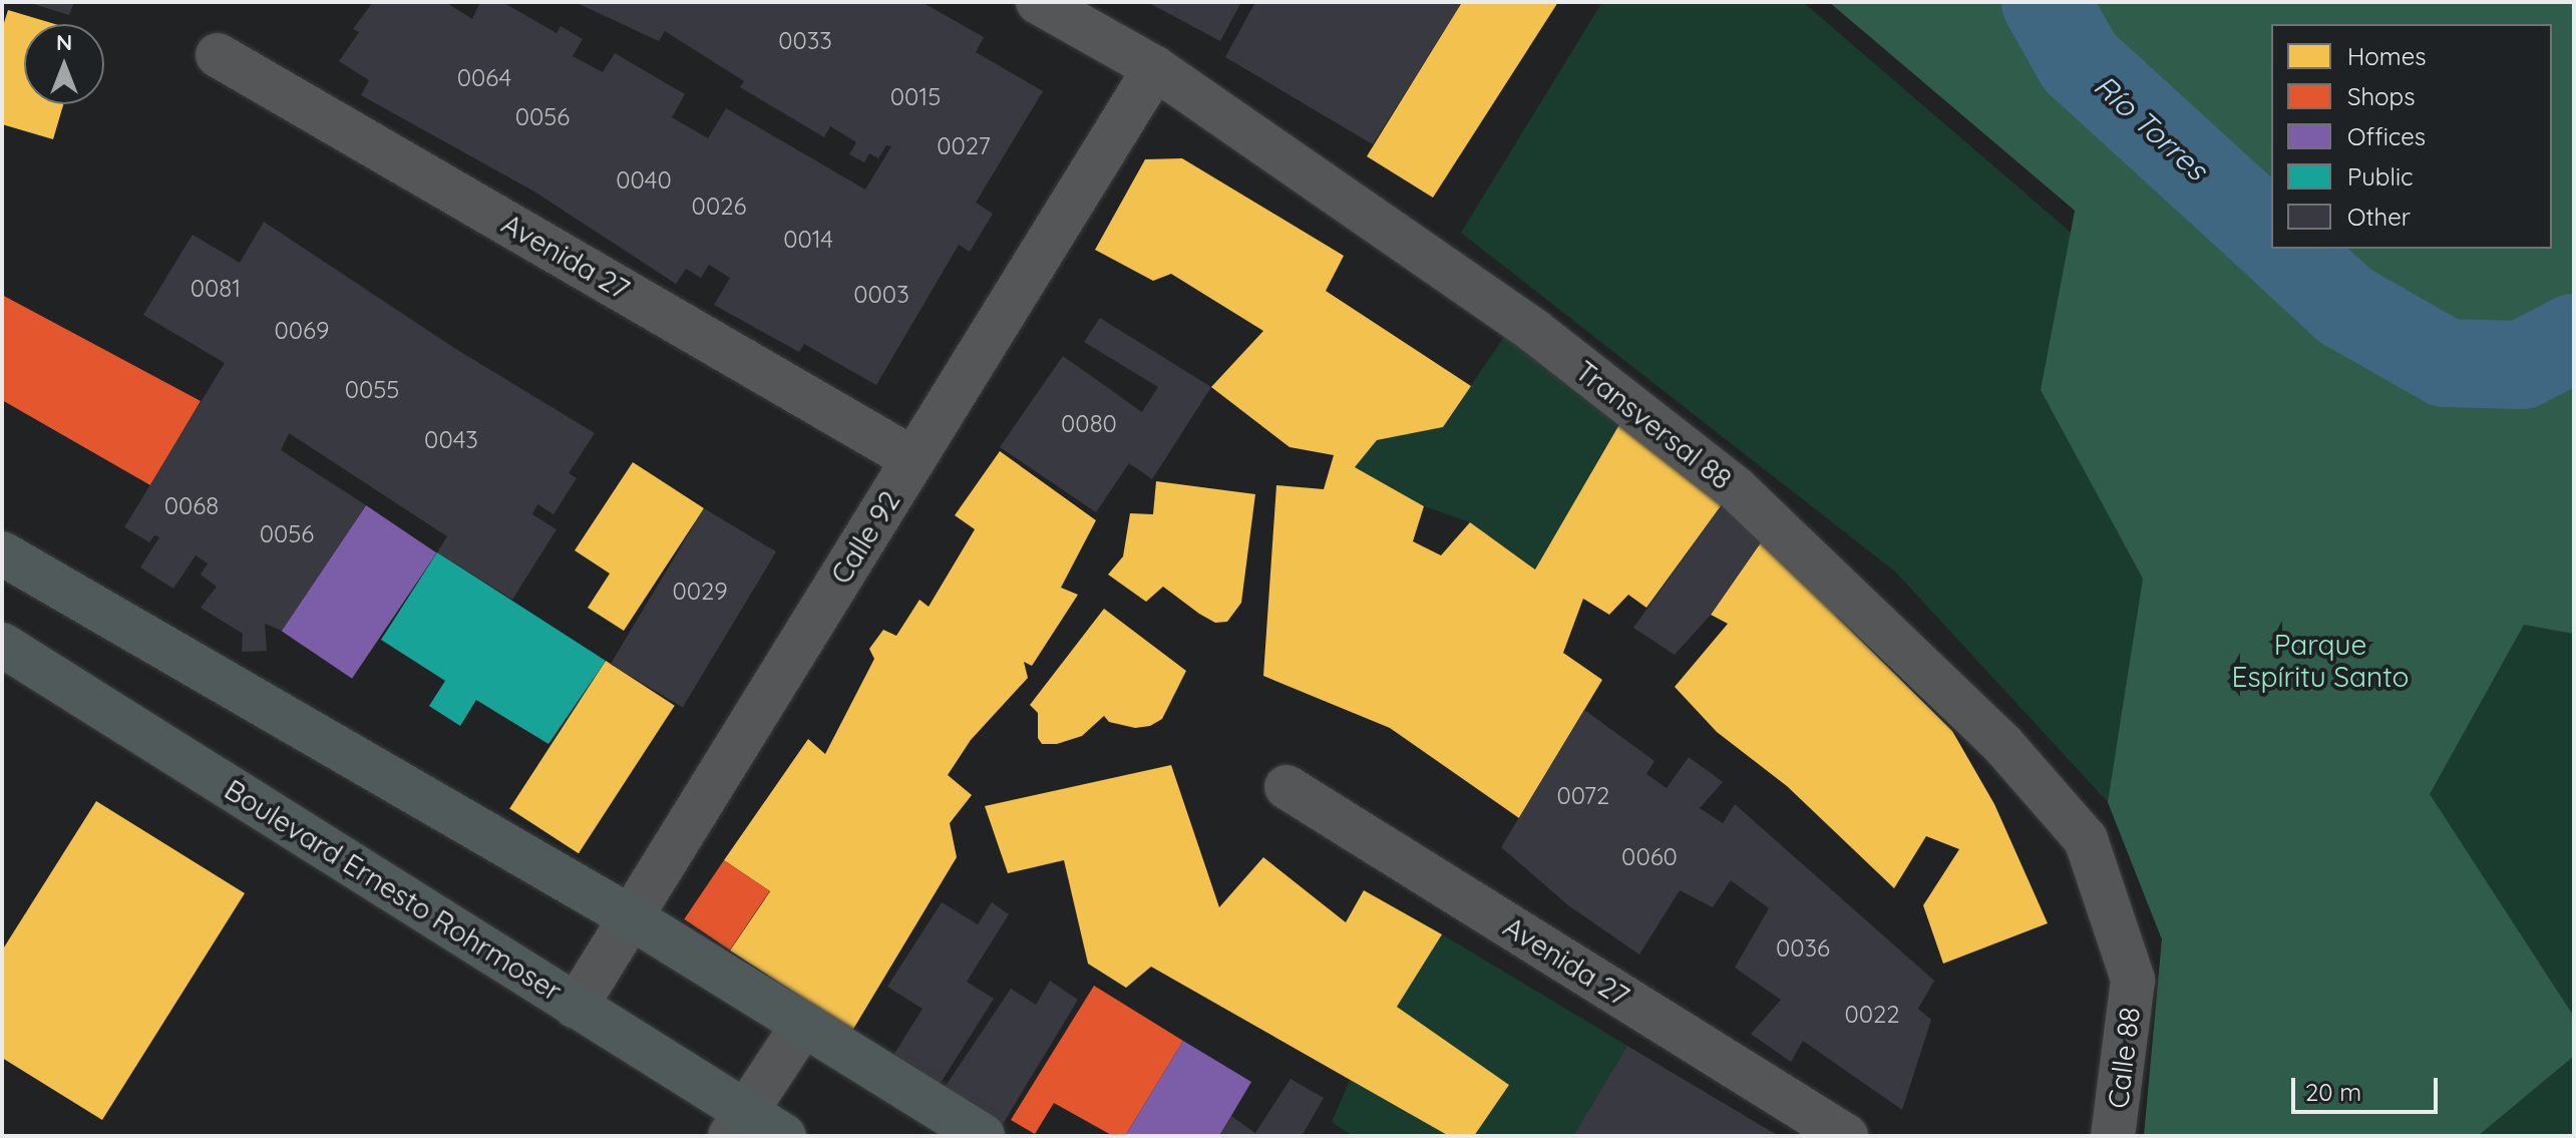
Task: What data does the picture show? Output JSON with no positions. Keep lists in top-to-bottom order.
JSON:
{
  "streets": {
    "main road": ["Boulevard Ernesto Rohrmoser"],
    "street": [
      "Avenida 27",
      "Transversal 88",
      "Calle 92",
      "Calle 88"
    ]
  },
  "crossings": [
    ["Avenida 27", "Calle 92"],
    ["Transversal 88", "Calle 92"],
    ["Transversal 88", "Calle 88"],
    ["Calle 92", "Boulevard Ernesto Rohrmoser"]
  ],
  "water": ["Río Torres"],
  "parks": ["Parque Espíritu Santo"],
  "house_numbers": [
    "0033",
    "0064",
    "0015",
    "0056",
    "0027",
    "0040",
    "0026",
    "0014",
    "0081",
    "0003",
    "0069",
    "0055",
    "0080",
    "0043",
    "0068",
    "0056",
    "0029",
    "0072",
    "0060",
    "0036",
    "0022"
  ],
  "legend": [
    "Homes",
    "Shops",
    "Offices",
    "Public",
    "Other"
  ],
  "scale_bar": "20 m",
  "north": "top"
}
